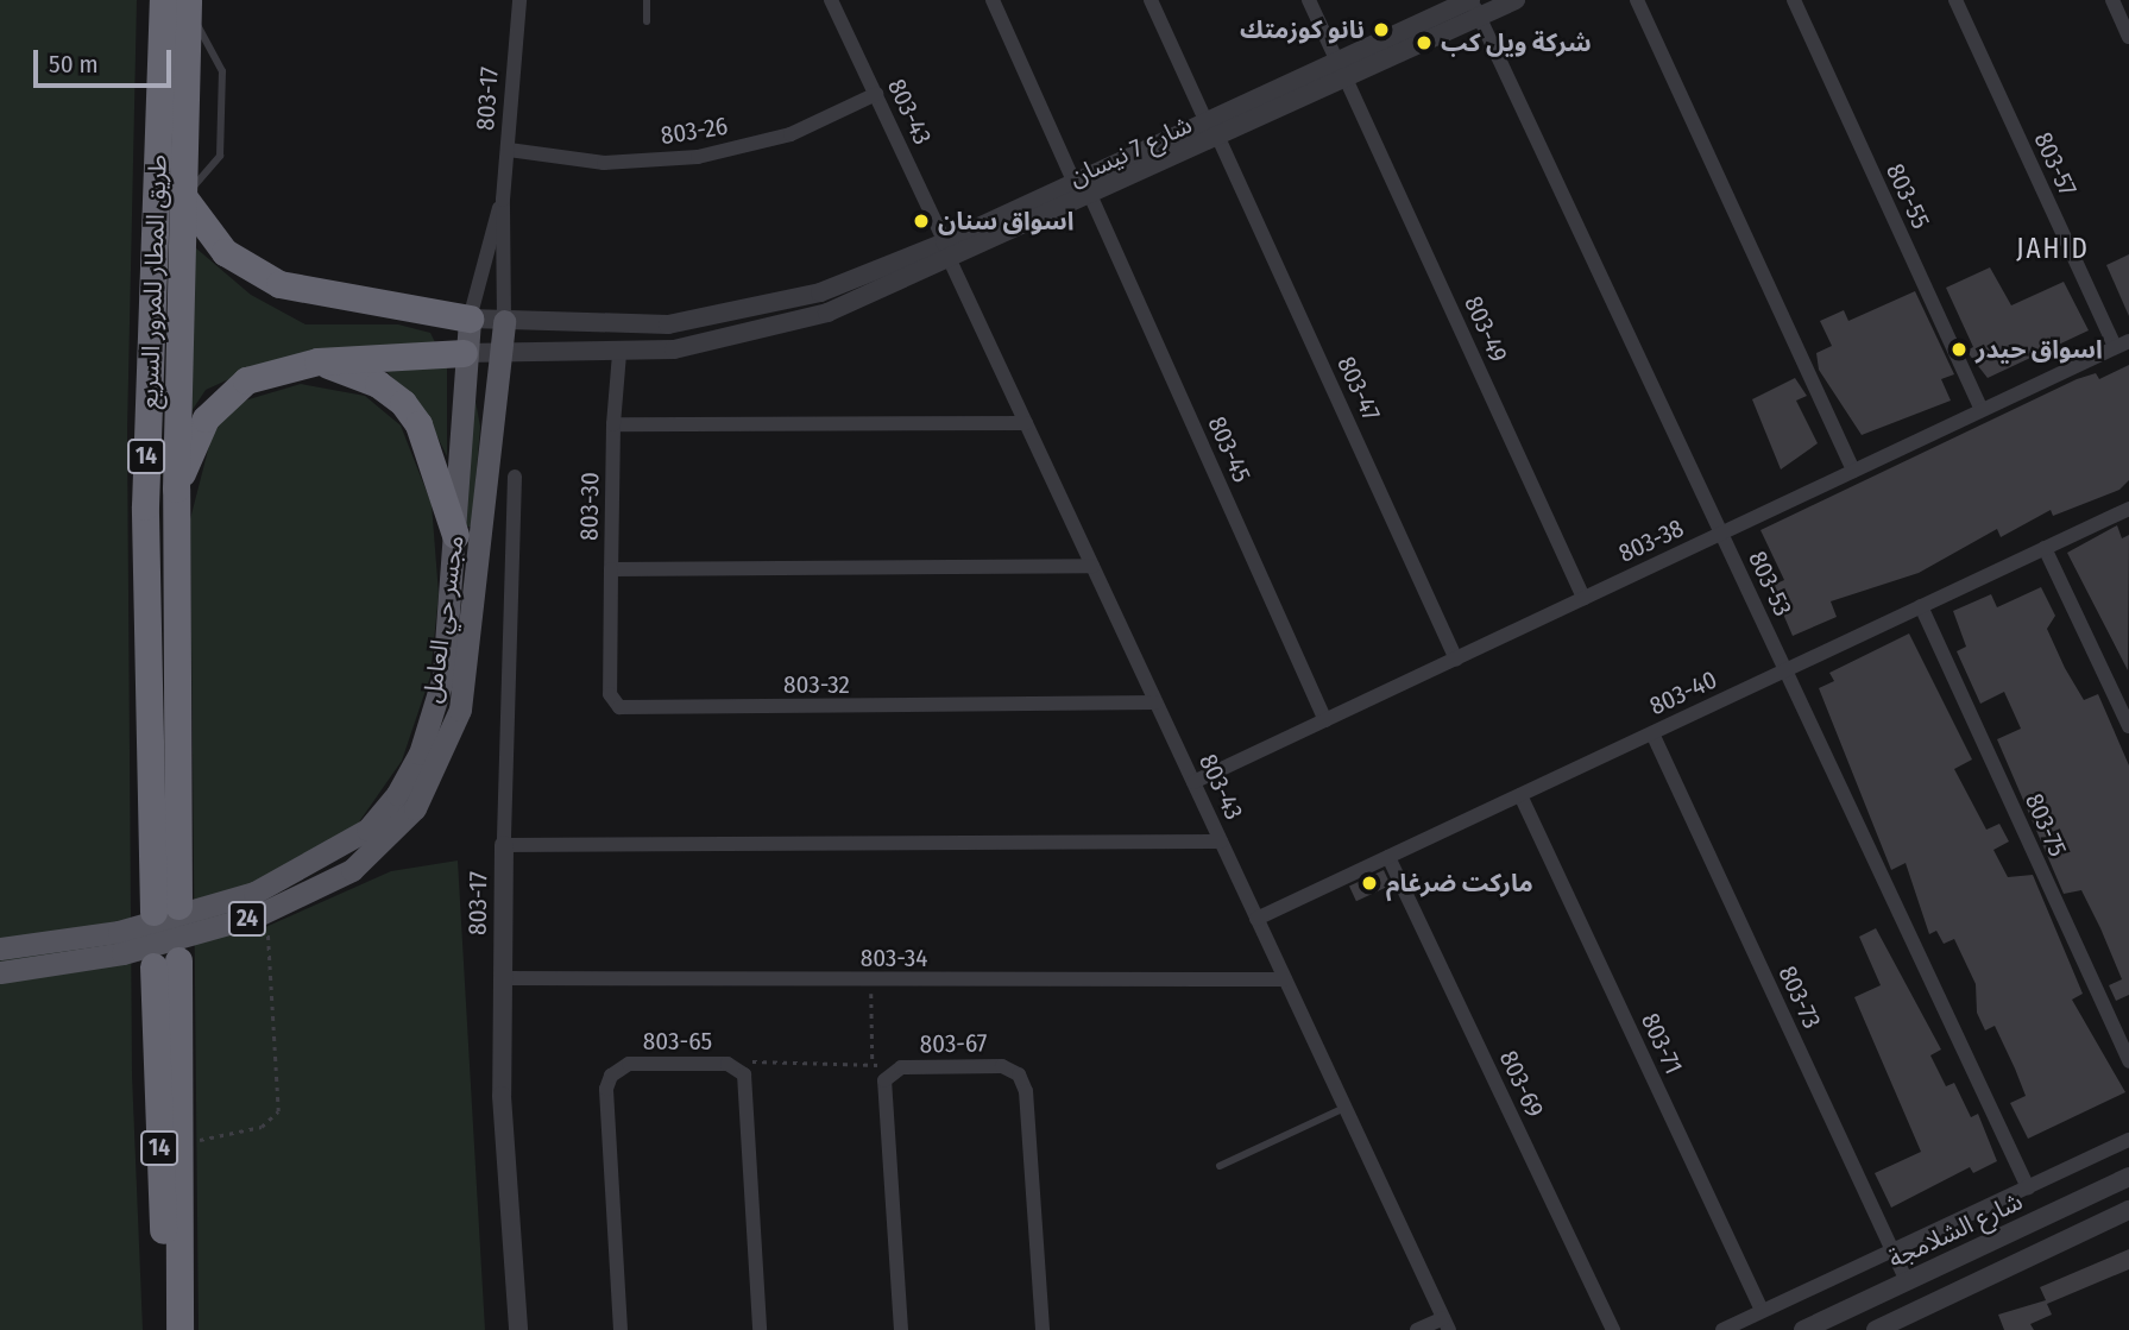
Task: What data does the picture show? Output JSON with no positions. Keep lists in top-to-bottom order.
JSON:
{
  "streets": {
    "highway": ["طريق المطار للمرور السريع", "14"],
    "main road": ["مجسر حي العامل", "24"],
    "street": [
      "803-17",
      "803-43",
      "803-26",
      "شارع 7 نيسان",
      "803-57",
      "803-55",
      "803-49",
      "803-47",
      "803-45",
      "803-30",
      "803-38",
      "803-53",
      "803-32",
      "803-40",
      "803-75",
      "803-34",
      "803-73",
      "803-65",
      "803-67",
      "803-71",
      "803-69",
      "شارع الشلامجة"
    ]
  },
  "crossings": [
    ["803-17", "803-26"],
    ["803-17", "شارع 7 نيسان"],
    ["803-17", "مجسر حي العامل"],
    ["803-17", "803-34"],
    ["803-43", "803-26"],
    ["803-43", "شارع 7 نيسان"],
    ["803-43", "803-30"],
    ["803-43", "803-38"],
    ["803-43", "803-32"],
    ["803-43", "803-40"],
    ["803-43", "803-34"],
    ["شارع 7 نيسان", "803-49"],
    ["شارع 7 نيسان", "803-47"],
    ["شارع 7 نيسان", "803-45"],
    ["شارع 7 نيسان", "803-30"],
    ["شارع 7 نيسان", "803-53"],
    ["شارع 7 نيسان", "مجسر حي العامل"],
    ["803-57", "803-38"],
    ["803-55", "803-38"],
    ["803-49", "803-38"],
    ["803-47", "803-38"],
    ["803-45", "803-38"],
    ["803-30", "803-32"],
    ["803-38", "803-53"],
    ["803-53", "803-40"],
    ["803-40", "803-75"],
    ["803-40", "803-73"],
    ["803-40", "803-71"],
    ["803-40", "803-69"],
    ["803-73", "شارع الشلامجة"]
  ],
  "districts": ["JAHID"],
  "places": [
    "نانو كوزمتك",
    "شركة ويل كب",
    "اسواق سنان",
    "اسواق حيدر",
    "ماركت ضرغام"
  ],
  "scale_bar": "50 m"
}
